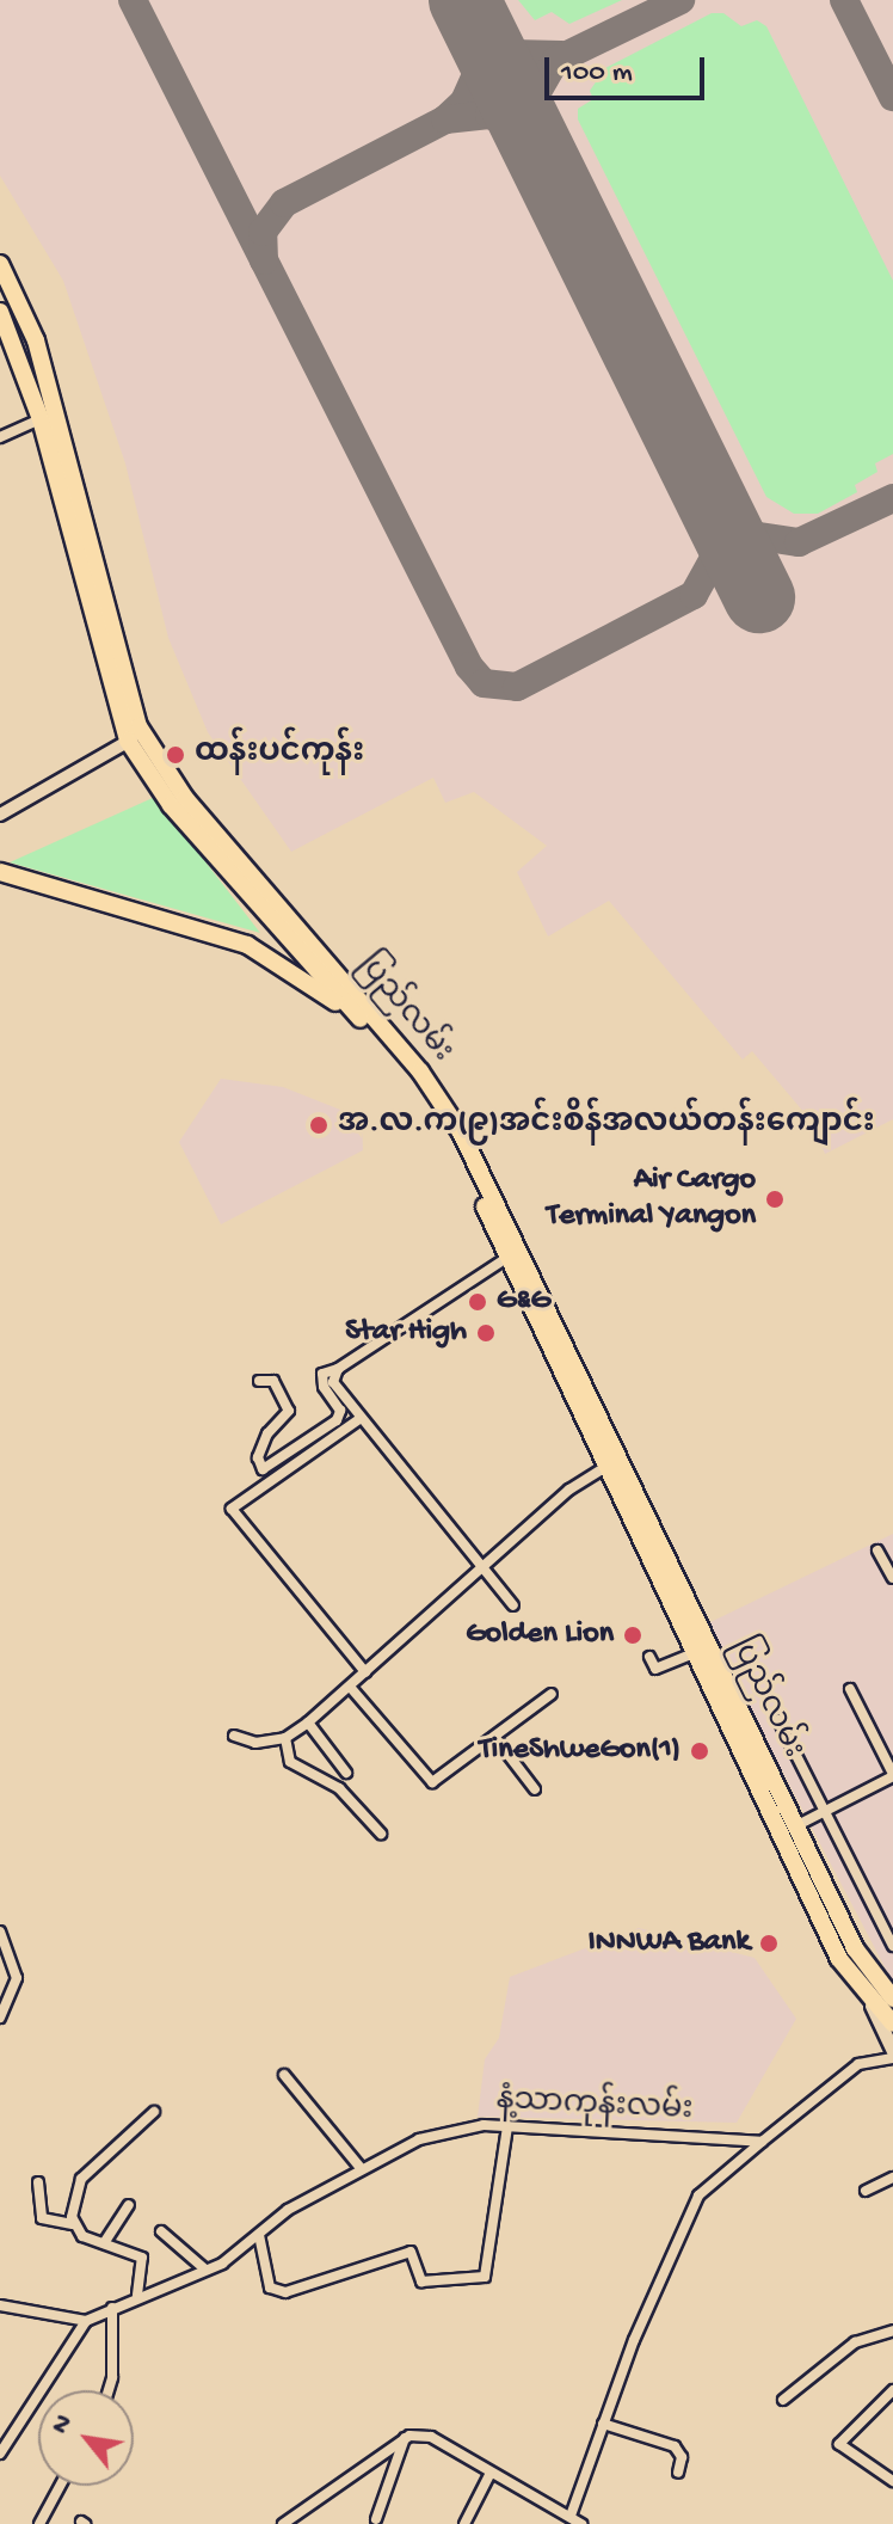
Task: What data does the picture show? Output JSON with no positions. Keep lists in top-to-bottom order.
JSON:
{
  "streets": {
    "highway": ["ပြည်လမ်း"],
    "street": ["နံ့သာကုန်းလမ်း"]
  },
  "places": [
    "ထန်းပင်ကုန်း",
    "အ.လ.က(၉)အင်းစိန်အလယ်တန်းကျောင်း",
    "Air Cargo Terminal Yangon",
    "G&G",
    "Star High",
    "Golden Lion",
    "TineShweGon(1)",
    "INNWA Bank"
  ],
  "scale_bar": "100 m",
  "north": "top left"
}
